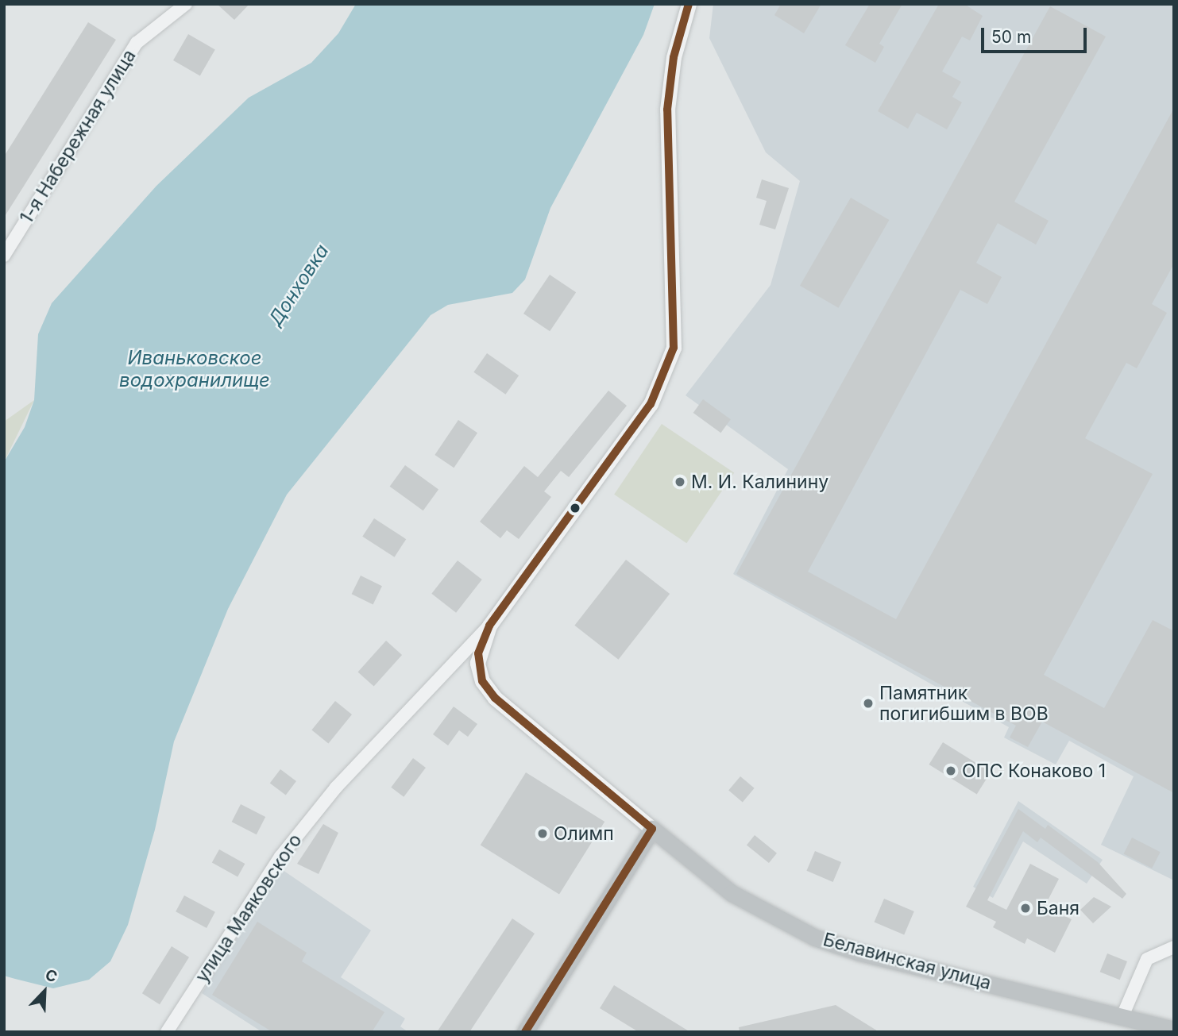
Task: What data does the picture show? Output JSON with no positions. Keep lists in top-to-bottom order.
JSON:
{
  "streets": {
    "main road": ["Белавинская улица"],
    "street": ["1-я Набережная улица", "улица Маяковского"]
  },
  "crossings": [
    ["улица Маяковского", "Белавинская улица"]
  ],
  "water": ["Донховка", "Иваньковское водохранилище"],
  "places": [
    "М. И. Калинину",
    "Памятник погигибшим в ВОВ",
    "ОПС Конаково 1",
    "Олимп",
    "Баня"
  ],
  "scale_bar": "50 m",
  "north": "top right"
}
